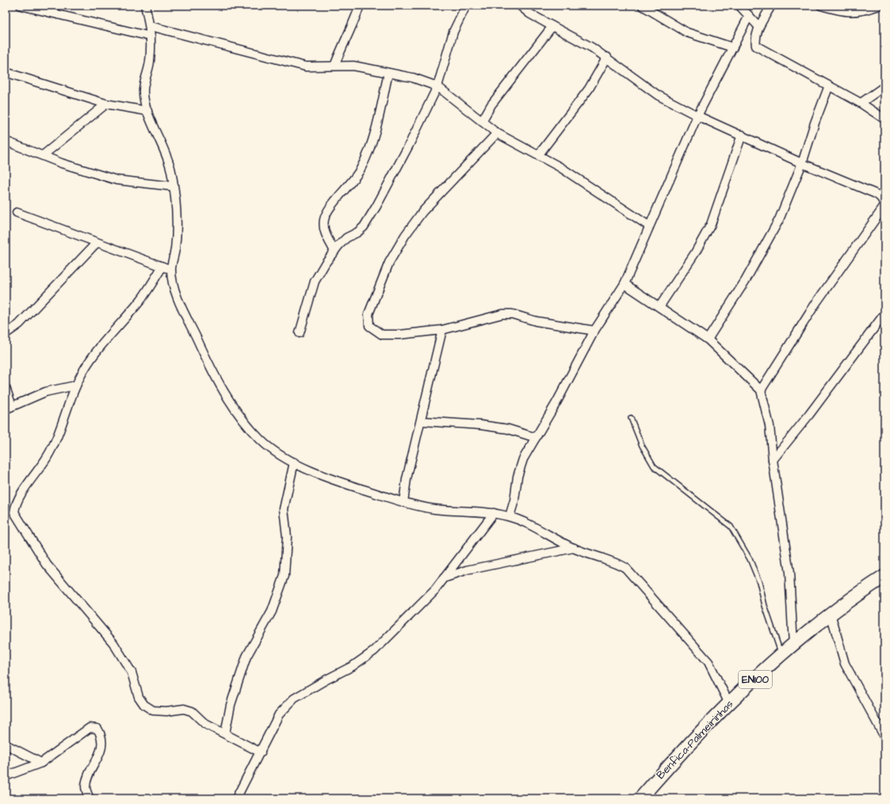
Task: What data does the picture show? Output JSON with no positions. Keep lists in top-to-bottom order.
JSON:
{
  "streets": {
    "main road": ["EN100", "Benfica-Palmeirinhas"]
  }
}
